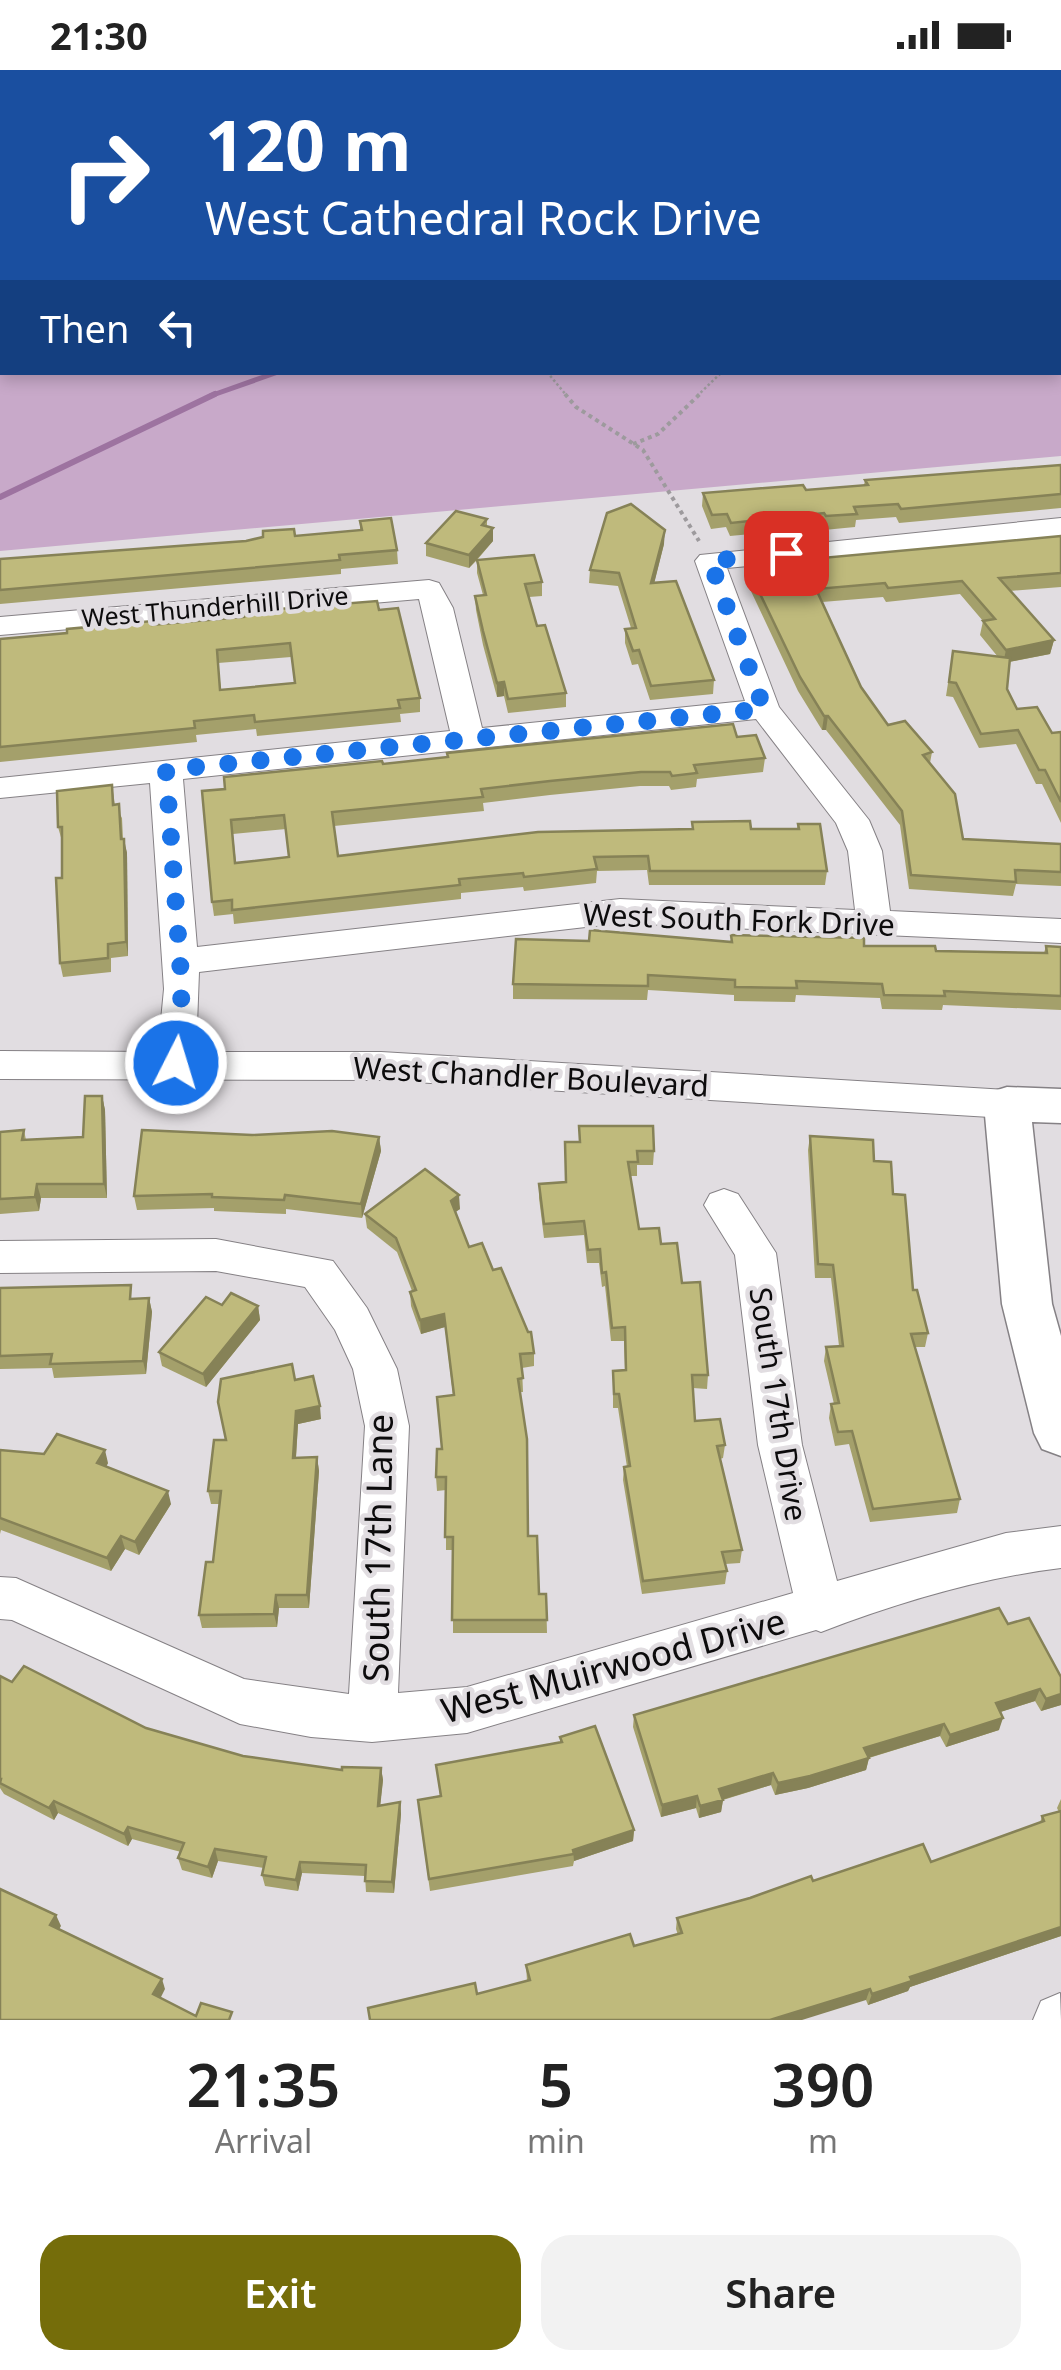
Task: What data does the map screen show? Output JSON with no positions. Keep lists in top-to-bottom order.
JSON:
{
  "streets": {
    "main road": ["West Chandler Boulevard"],
    "street": [
      "West Thunderhill Drive",
      "West South Fork Drive",
      "South 17th Drive",
      "South 17th Lane",
      "West Muirwood Drive"
    ]
  },
  "crossings": [
    ["South 17th Drive", "West Muirwood Drive"],
    ["South 17th Lane", "West Muirwood Drive"]
  ],
  "page": {
    "status": "21:30",
    "turn": ["120 m", "West Cathedral Rock Drive"],
    "then": "Then",
    "eta": [
      "21:35",
      "Arrival",
      "5",
      "min",
      "390",
      "m"
    ],
    "buttons": ["Exit", "Share"]
  }
}
